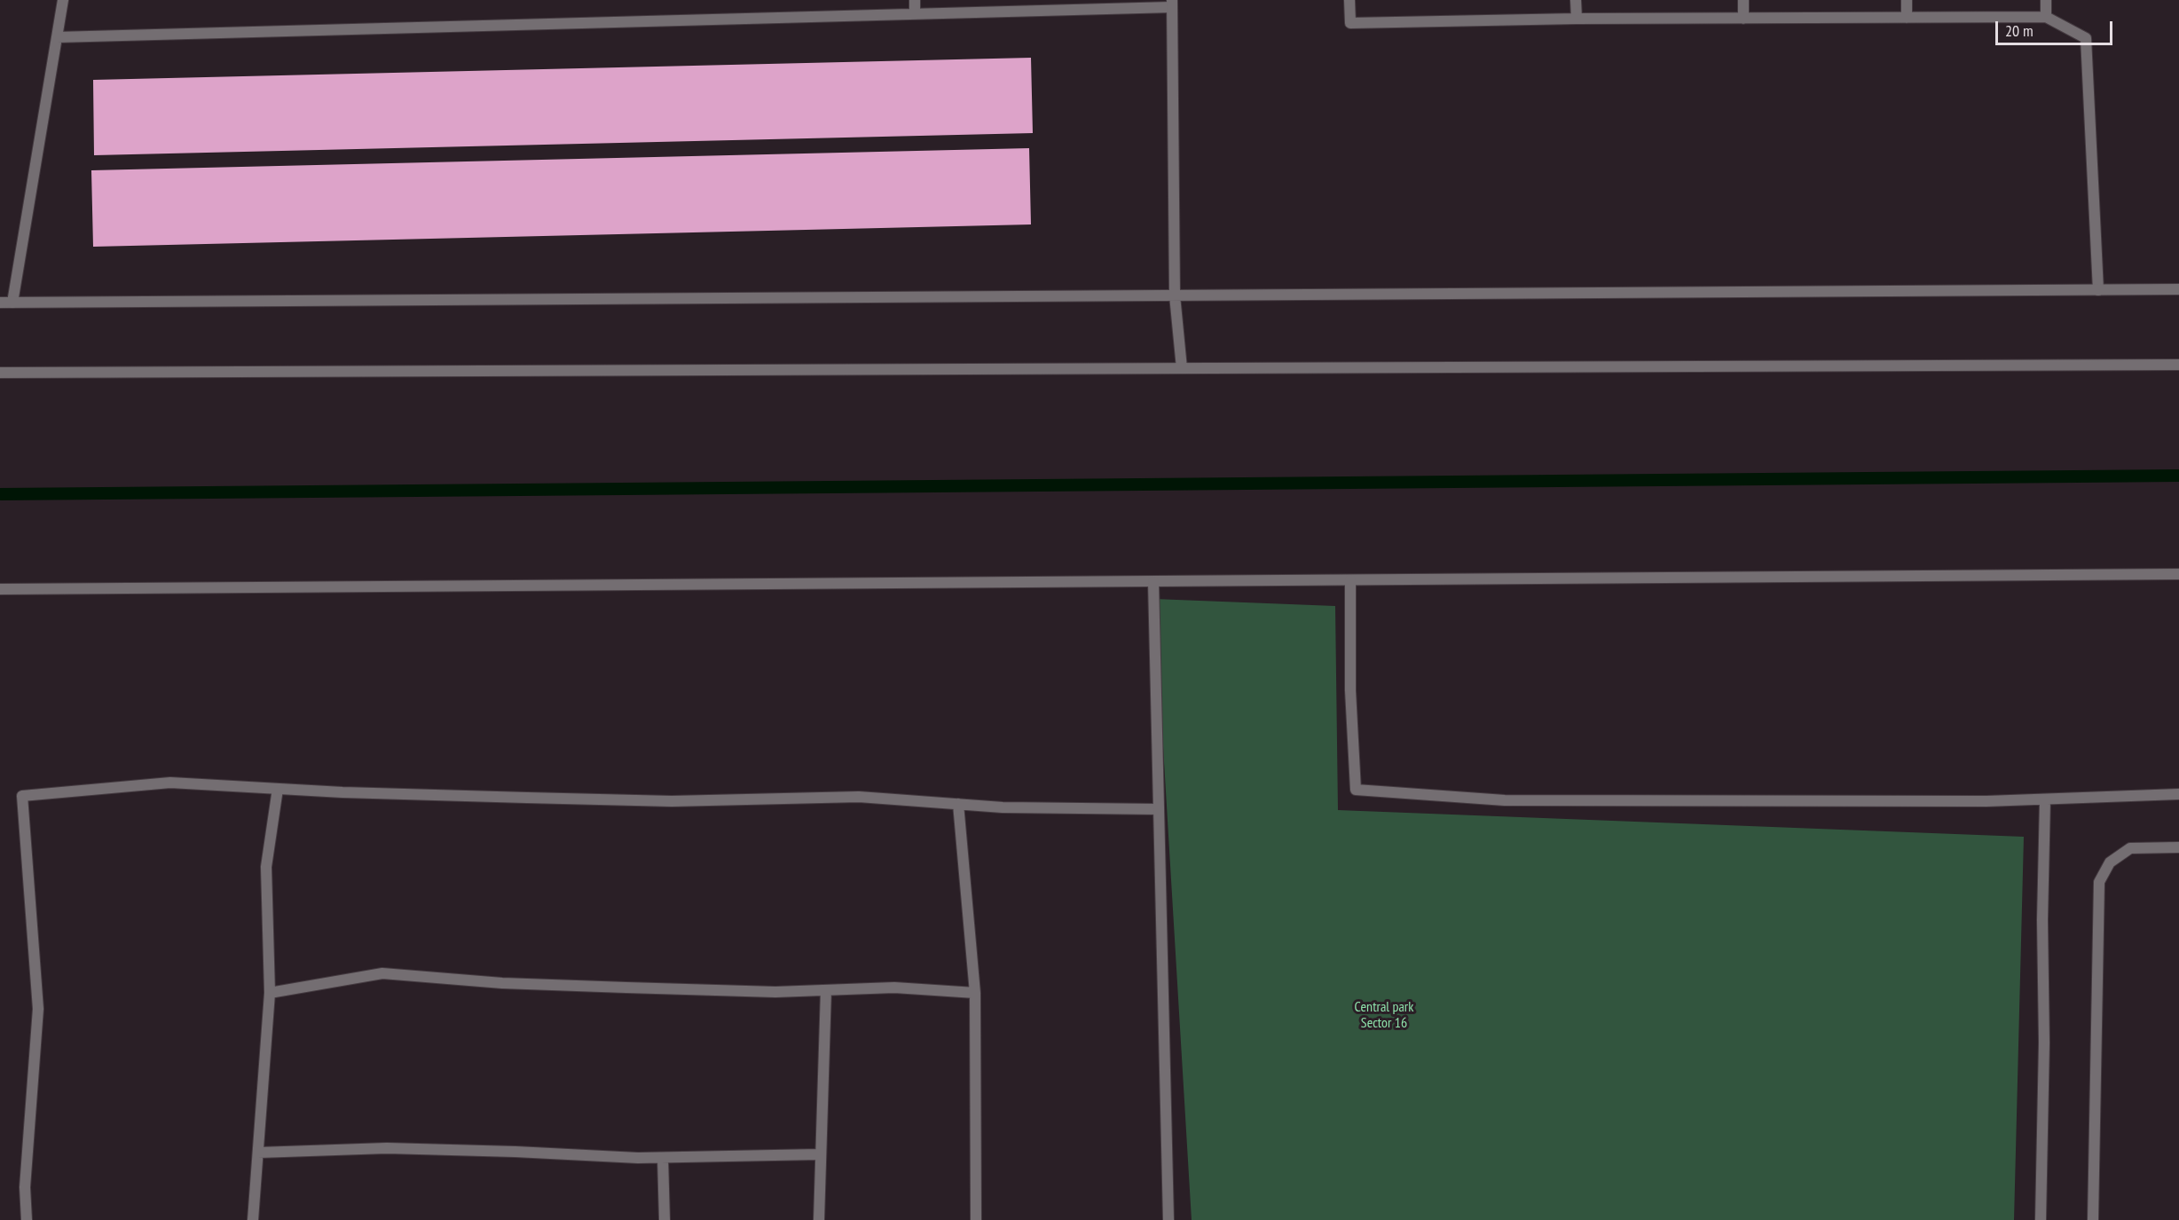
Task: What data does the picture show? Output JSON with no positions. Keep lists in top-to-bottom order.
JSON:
{
  "parks": ["Central park Sector 16"],
  "scale_bar": "20 m"
}
